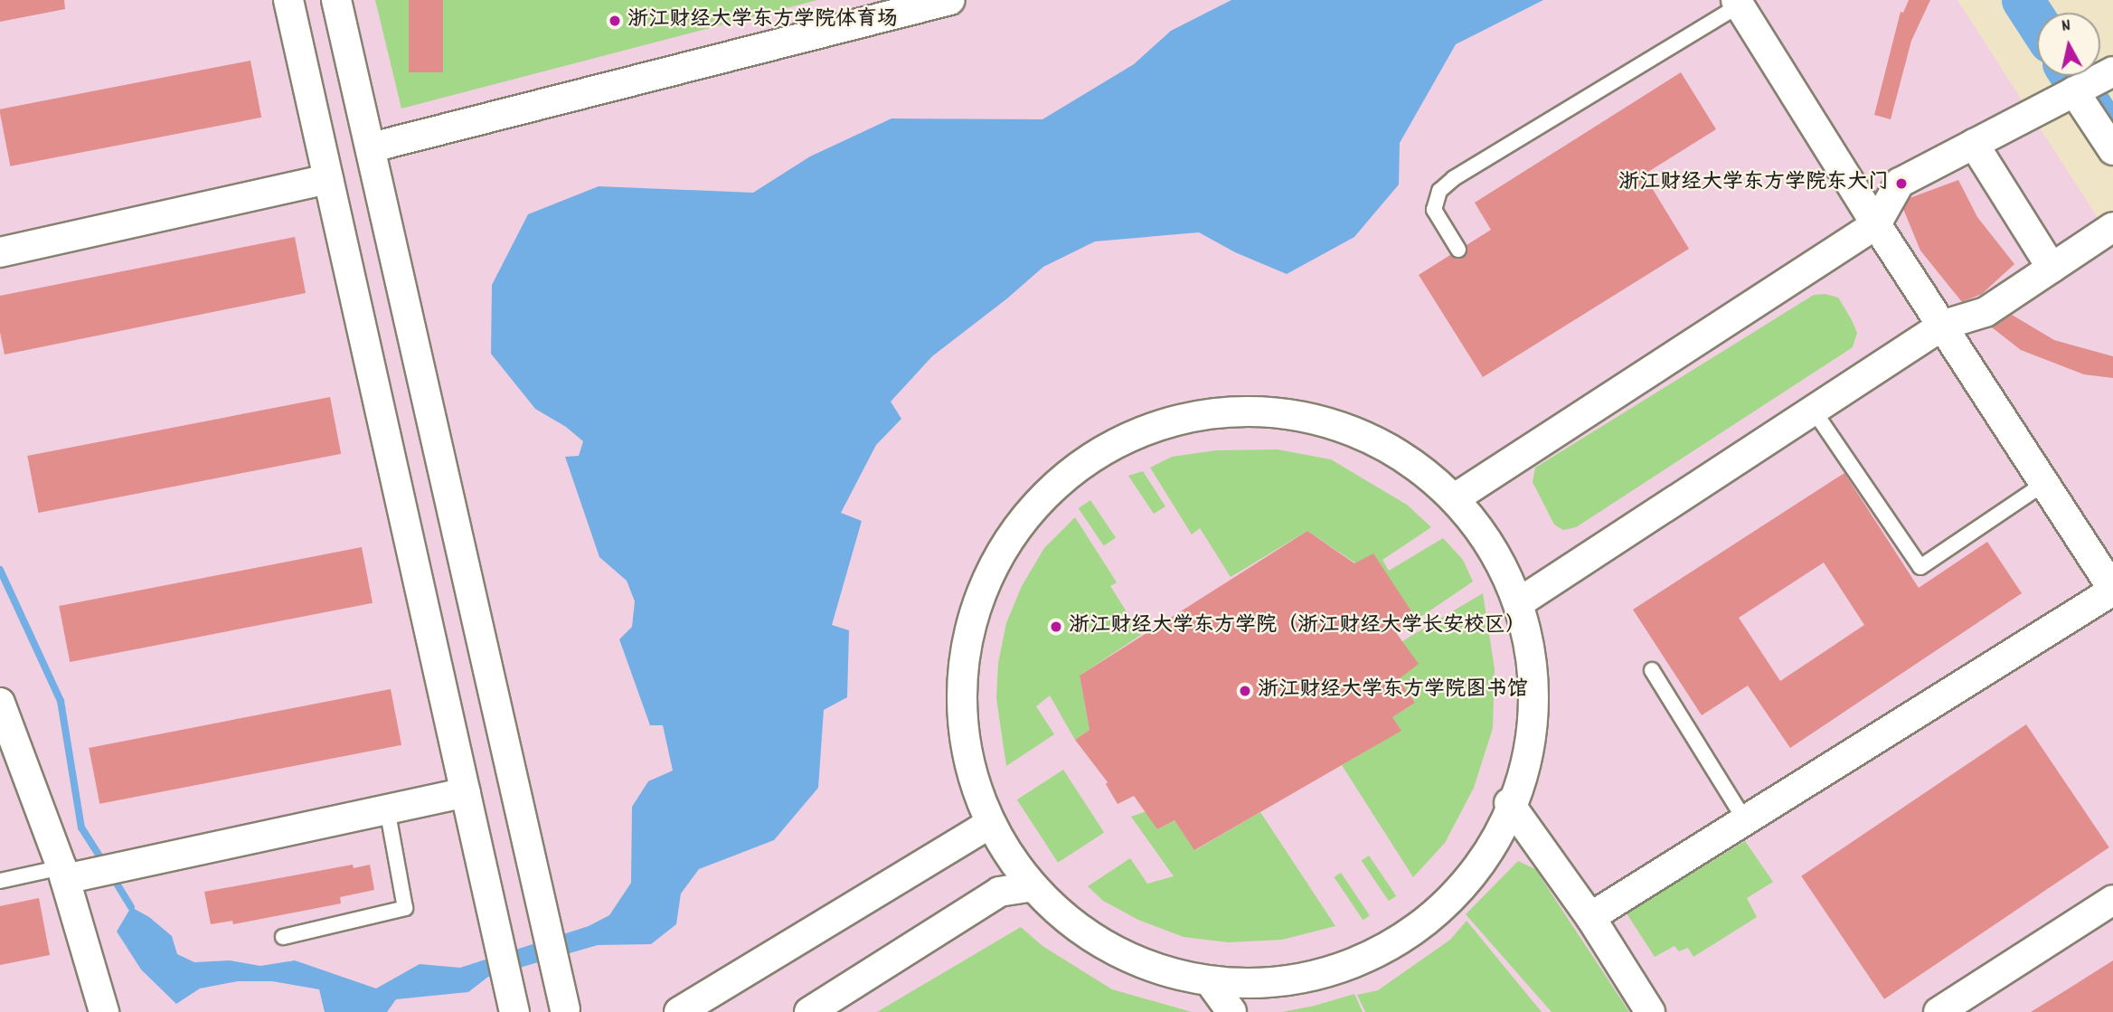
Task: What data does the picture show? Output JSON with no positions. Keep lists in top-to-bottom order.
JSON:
{
  "places": [
    "浙江财经大学东方学院体育场",
    "浙江财经大学东方学院东大门",
    "浙江财经大学东方学院（浙江财经大学长安校区）",
    "浙江财经大学东方学院图书馆"
  ],
  "north": "top"
}
